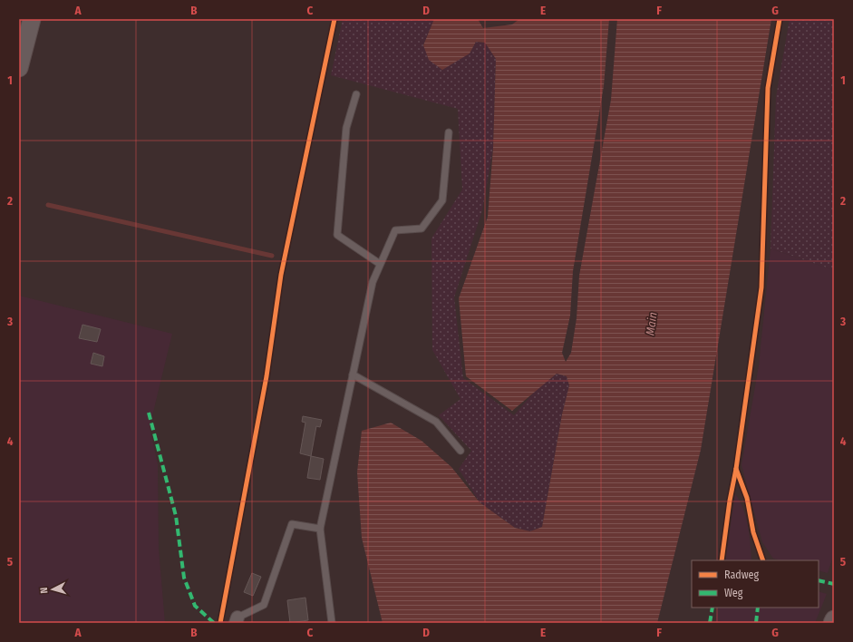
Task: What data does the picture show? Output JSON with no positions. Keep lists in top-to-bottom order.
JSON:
{
  "water": ["Main"],
  "legend": ["Radweg", "Weg"],
  "north": "left",
  "grid": {
    "columns": [
      "A",
      "B",
      "C",
      "D",
      "E",
      "F",
      "G"
    ],
    "rows": [
      "1",
      "2",
      "3",
      "4",
      "5"
    ]
  }
}
